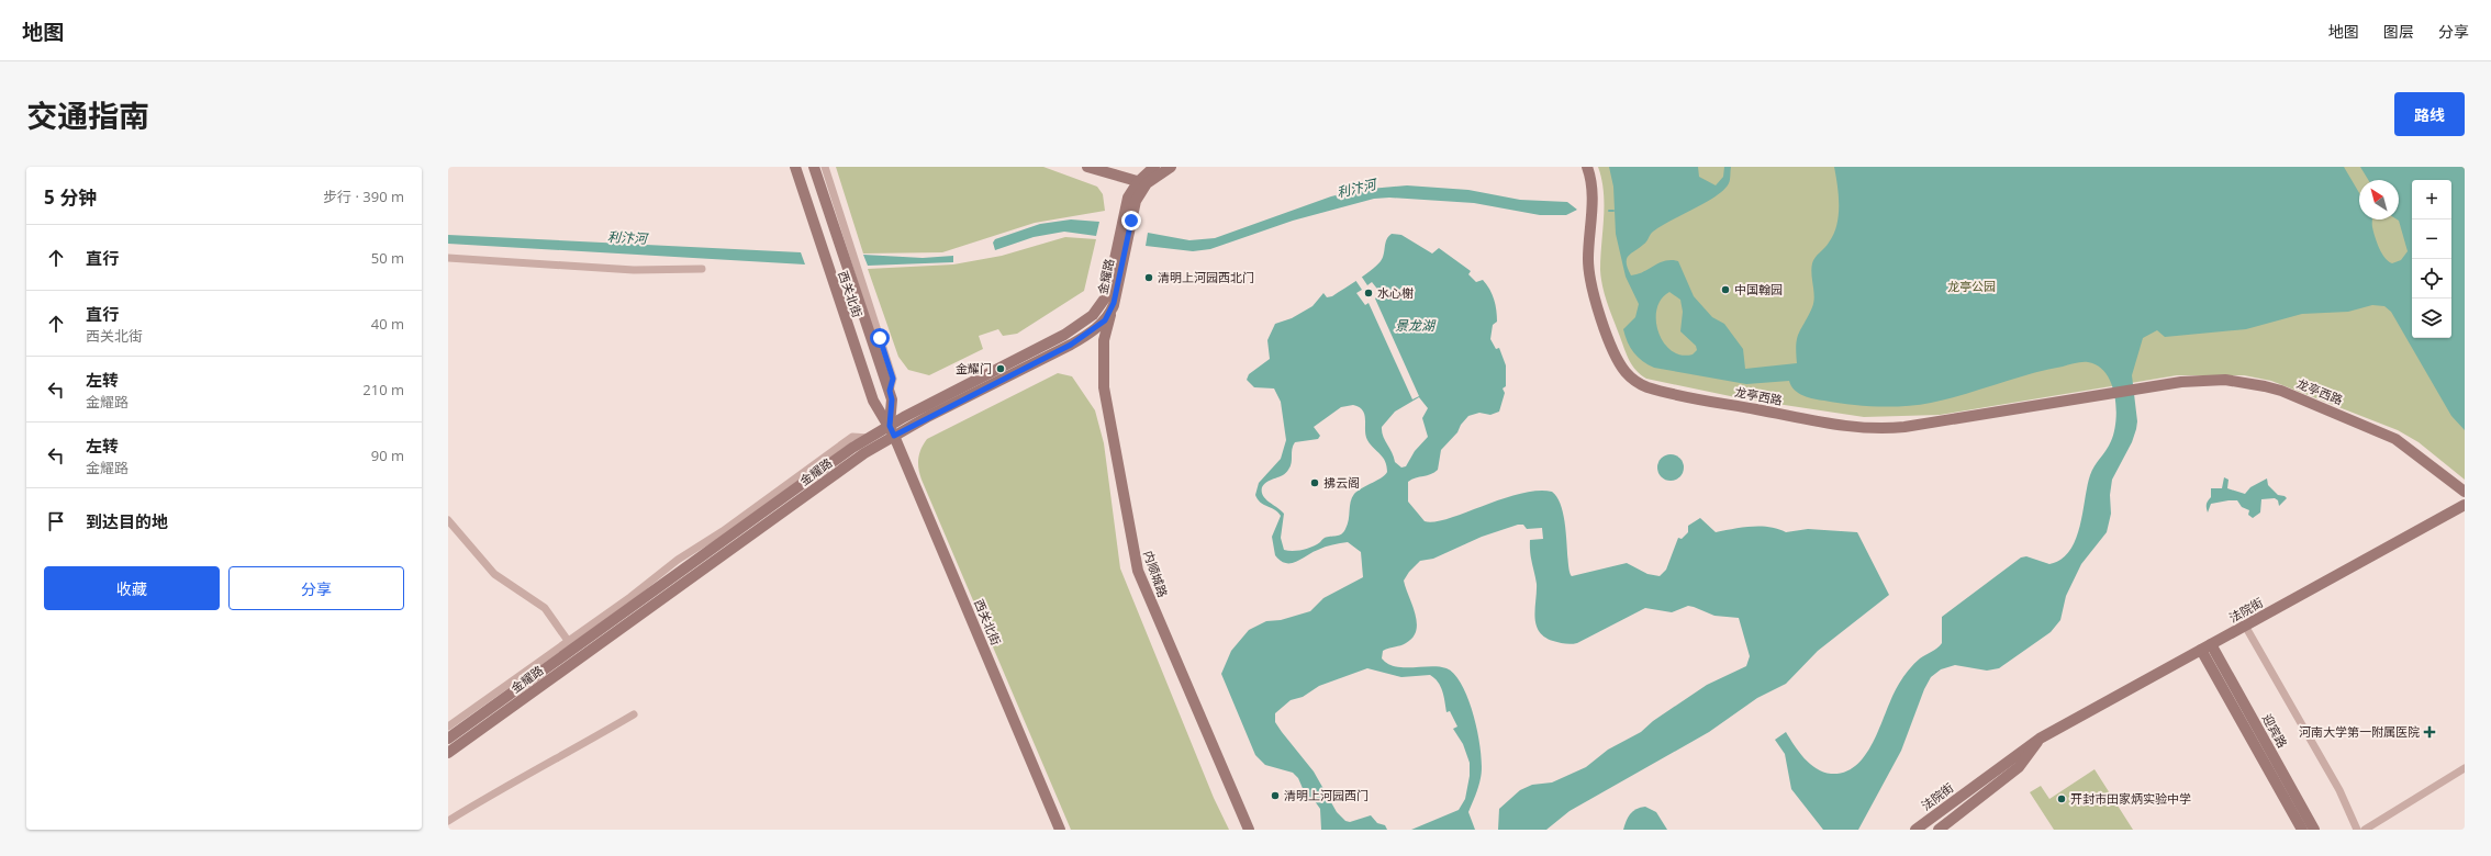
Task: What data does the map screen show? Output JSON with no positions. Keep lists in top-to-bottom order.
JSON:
{
  "streets": {
    "street": [
      "金耀路",
      "西关北街",
      "龙亭西路",
      "内顺城路",
      "法院街",
      "迎宾路"
    ]
  },
  "crossings": [
    ["金耀路", "西关北街"],
    ["金耀路", "内顺城路"],
    ["法院街", "迎宾路"]
  ],
  "water": ["利汴河", "景龙湖"],
  "parks": ["龙亭公园"],
  "places": {
    "other": [
      "清明上河园西北门",
      "中国翰园",
      "水心榭",
      "金耀门",
      "拂云阁",
      "清明上河园西门",
      "开封市田家炳实验中学"
    ],
    "health": ["河南大学第一附属医院"]
  },
  "north": "top left",
  "page": {
    "header": "地图",
    "nav": ["地图", "图层", "分享"],
    "title": "交通指南",
    "buttons": [
      "路线",
      ["收藏", "分享"]
    ],
    "heading": ["5 分钟", "步行 · 390 m"],
    "map_buttons": ["+", "−"],
    "list": [
      ["直行", "50 m"],
      ["直行", "西关北街", "40 m"],
      ["左转", "金耀路", "210 m"],
      ["左转", "金耀路", "90 m"],
      "到达目的地"
    ]
  }
}
